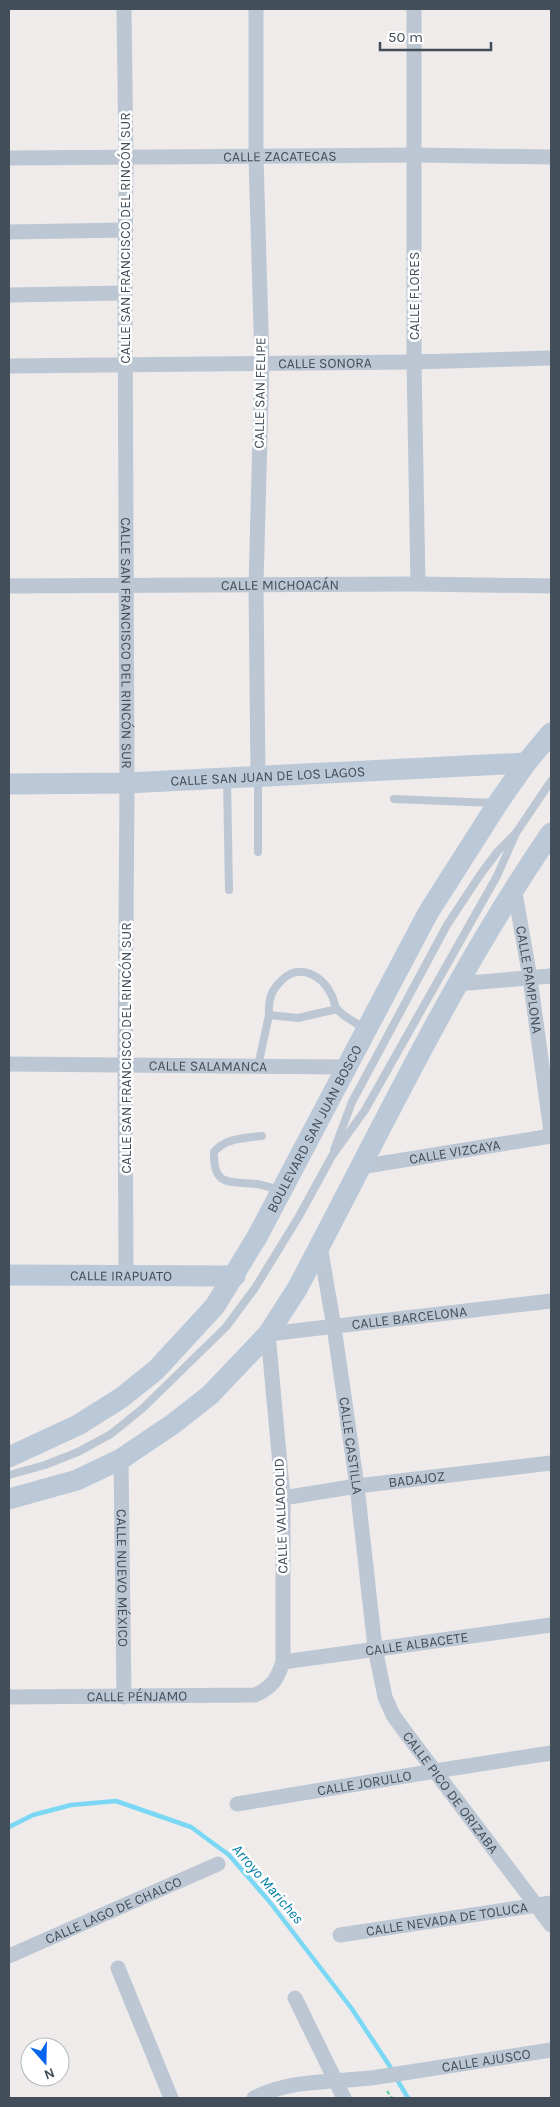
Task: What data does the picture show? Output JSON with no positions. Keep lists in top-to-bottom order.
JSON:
{
  "streets": {
    "street": [
      "CALLE ZACATECAS",
      "CALLE SAN FRANCISCO DEL RINCÓN SUR",
      "CALLE FLORES",
      "CALLE SONORA",
      "CALLE SAN FELIPE",
      "CALLE MICHOACÁN",
      "CALLE SAN JUAN DE LOS LAGOS",
      "CALLE PAMPLONA",
      "CALLE SALAMANCA",
      "BOULEVARD SAN JUAN BOSCO",
      "CALLE VIZCAYA",
      "CALLE IRAPUATO",
      "CALLE BARCELONA",
      "CALLE CASTILLA",
      "BADAJOZ",
      "CALLE VALLADOLID",
      "CALLE NUEVO MÉXICO",
      "CALLE ALBACETE",
      "CALLE PÉNJAMO",
      "CALLE JORULLO",
      "CALLE PICO DE ORIZABA",
      "CALLE LAGO DE CHALCO",
      "CALLE NEVADA DE TOLUCA",
      "CALLE AJUSCO"
    ]
  },
  "crossings": [
    ["CALLE ZACATECAS", "CALLE SAN FRANCISCO DEL RINCÓN SUR"],
    ["CALLE ZACATECAS", "CALLE FLORES"],
    ["CALLE ZACATECAS", "CALLE SAN FELIPE"],
    ["CALLE SAN FRANCISCO DEL RINCÓN SUR", "CALLE SONORA"],
    ["CALLE SAN FRANCISCO DEL RINCÓN SUR", "CALLE MICHOACÁN"],
    ["CALLE SAN FRANCISCO DEL RINCÓN SUR", "CALLE SAN JUAN DE LOS LAGOS"],
    ["CALLE SAN FRANCISCO DEL RINCÓN SUR", "CALLE SALAMANCA"],
    ["CALLE SAN FRANCISCO DEL RINCÓN SUR", "CALLE IRAPUATO"],
    ["CALLE FLORES", "CALLE SONORA"],
    ["CALLE FLORES", "CALLE MICHOACÁN"],
    ["CALLE SONORA", "CALLE SAN FELIPE"],
    ["CALLE SAN FELIPE", "CALLE MICHOACÁN"],
    ["CALLE SAN FELIPE", "CALLE SAN JUAN DE LOS LAGOS"],
    ["CALLE SAN JUAN DE LOS LAGOS", "BOULEVARD SAN JUAN BOSCO"],
    ["CALLE SALAMANCA", "BOULEVARD SAN JUAN BOSCO"],
    ["BOULEVARD SAN JUAN BOSCO", "CALLE IRAPUATO"],
    ["CALLE BARCELONA", "CALLE CASTILLA"],
    ["CALLE BARCELONA", "CALLE VALLADOLID"],
    ["CALLE CASTILLA", "BADAJOZ"],
    ["CALLE CASTILLA", "CALLE ALBACETE"],
    ["CALLE CASTILLA", "CALLE PICO DE ORIZABA"],
    ["BADAJOZ", "CALLE VALLADOLID"],
    ["CALLE VALLADOLID", "CALLE ALBACETE"],
    ["CALLE VALLADOLID", "CALLE PÉNJAMO"],
    ["CALLE NUEVO MÉXICO", "CALLE PÉNJAMO"],
    ["CALLE ALBACETE", "CALLE PICO DE ORIZABA"],
    ["CALLE JORULLO", "CALLE PICO DE ORIZABA"],
    ["CALLE PICO DE ORIZABA", "CALLE NEVADA DE TOLUCA"]
  ],
  "water": ["Arroyo Mariches"],
  "scale_bar": "50 m",
  "north": "bottom"
}
